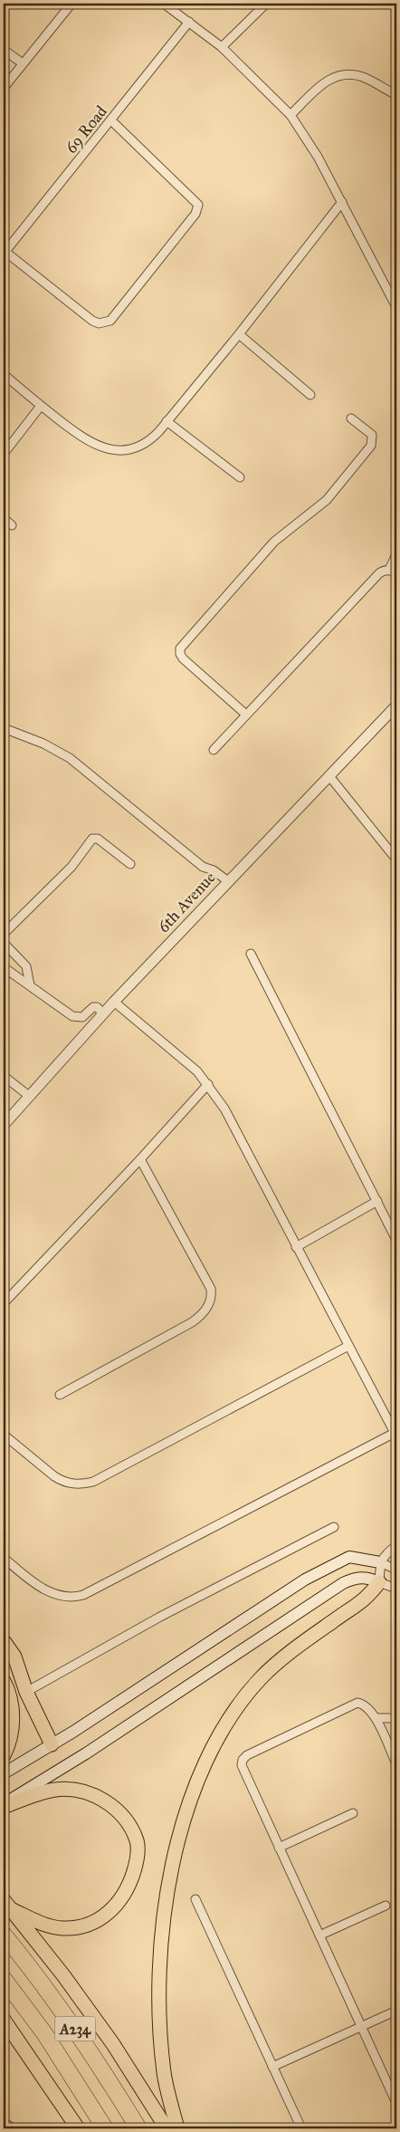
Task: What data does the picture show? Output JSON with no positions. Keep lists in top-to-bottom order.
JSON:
{
  "streets": {
    "highway": ["A234"],
    "street": ["69 Road", "6th Avenue"]
  }
}
